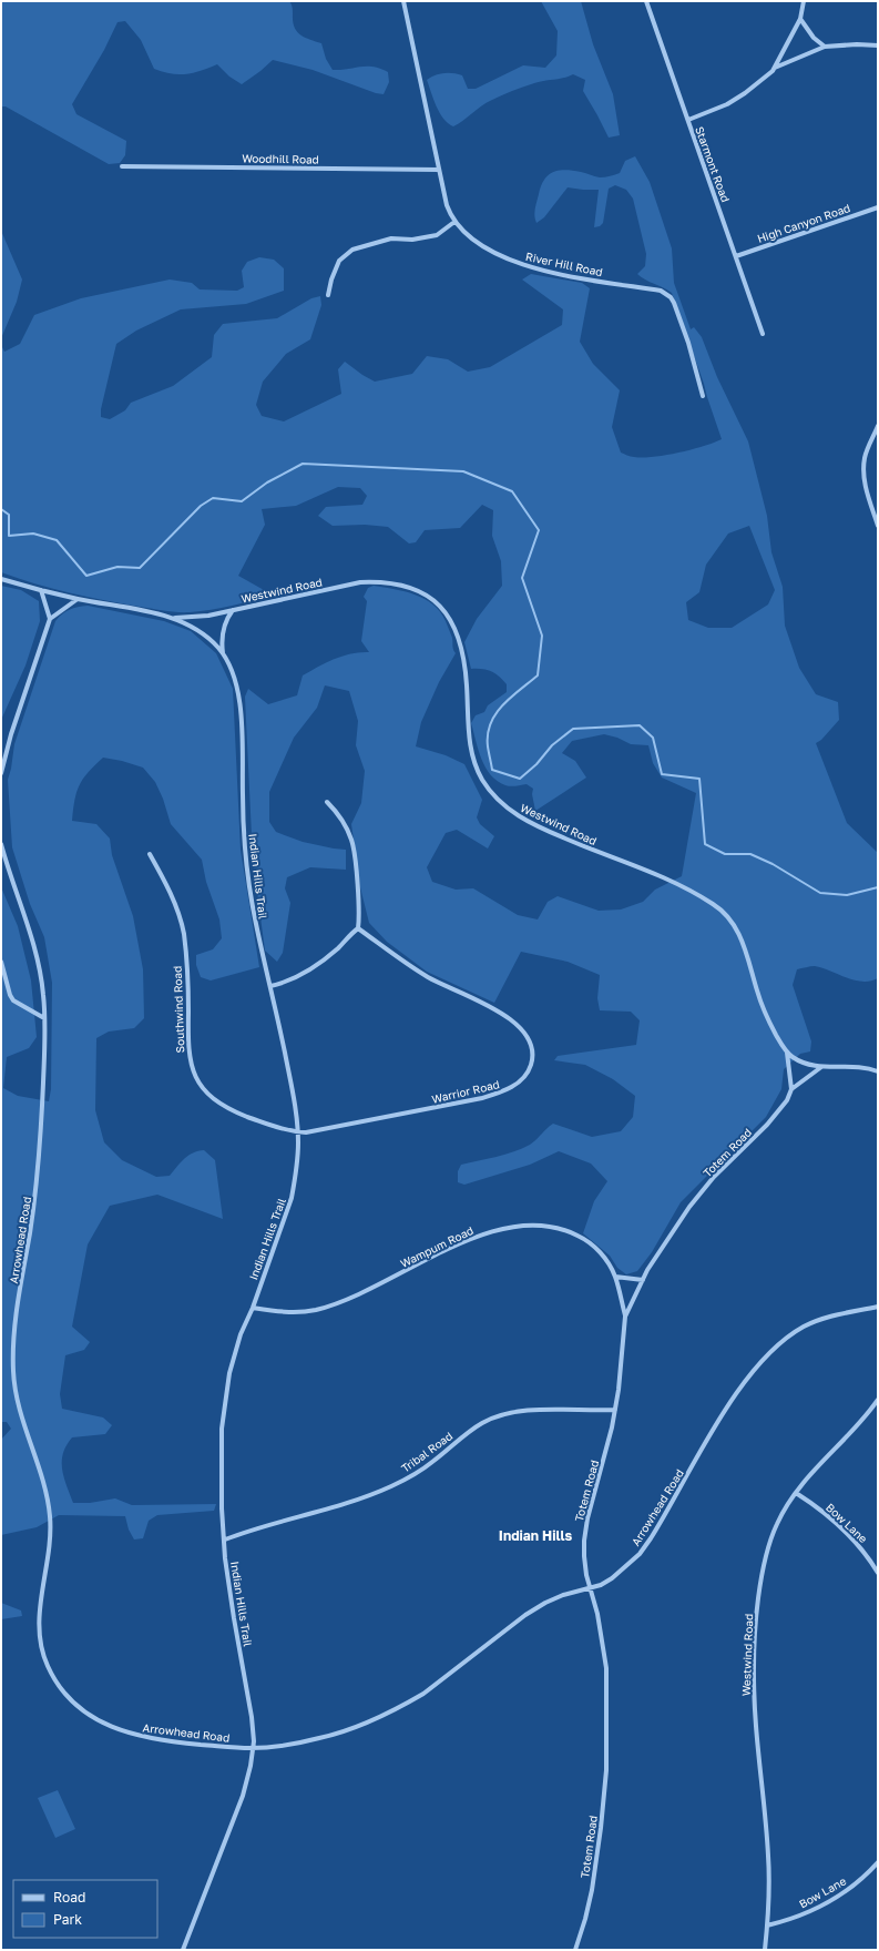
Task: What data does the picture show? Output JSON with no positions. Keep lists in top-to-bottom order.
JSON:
{
  "streets": {
    "street": [
      "Woodhill Road",
      "Starmont Road",
      "High Canyon Road",
      "River Hill Road",
      "Westwind Road",
      "Indian Hills Trail",
      "Southwind Road",
      "Warrior Road",
      "Totem Road",
      "Arrowhead Road",
      "Wampum Road",
      "Tribal Road",
      "Bow Lane"
    ]
  },
  "crossings": [
    ["Woodhill Road", "River Hill Road"],
    ["Starmont Road", "High Canyon Road"],
    ["Westwind Road", "Indian Hills Trail"],
    ["Westwind Road", "Bow Lane"],
    ["Indian Hills Trail", "Southwind Road"],
    ["Indian Hills Trail", "Warrior Road"],
    ["Indian Hills Trail", "Arrowhead Road"],
    ["Indian Hills Trail", "Wampum Road"],
    ["Indian Hills Trail", "Tribal Road"],
    ["Southwind Road", "Warrior Road"],
    ["Totem Road", "Arrowhead Road"],
    ["Totem Road", "Wampum Road"],
    ["Totem Road", "Tribal Road"]
  ],
  "districts": ["Indian Hills"],
  "legend": ["Road", "Park"]
}
